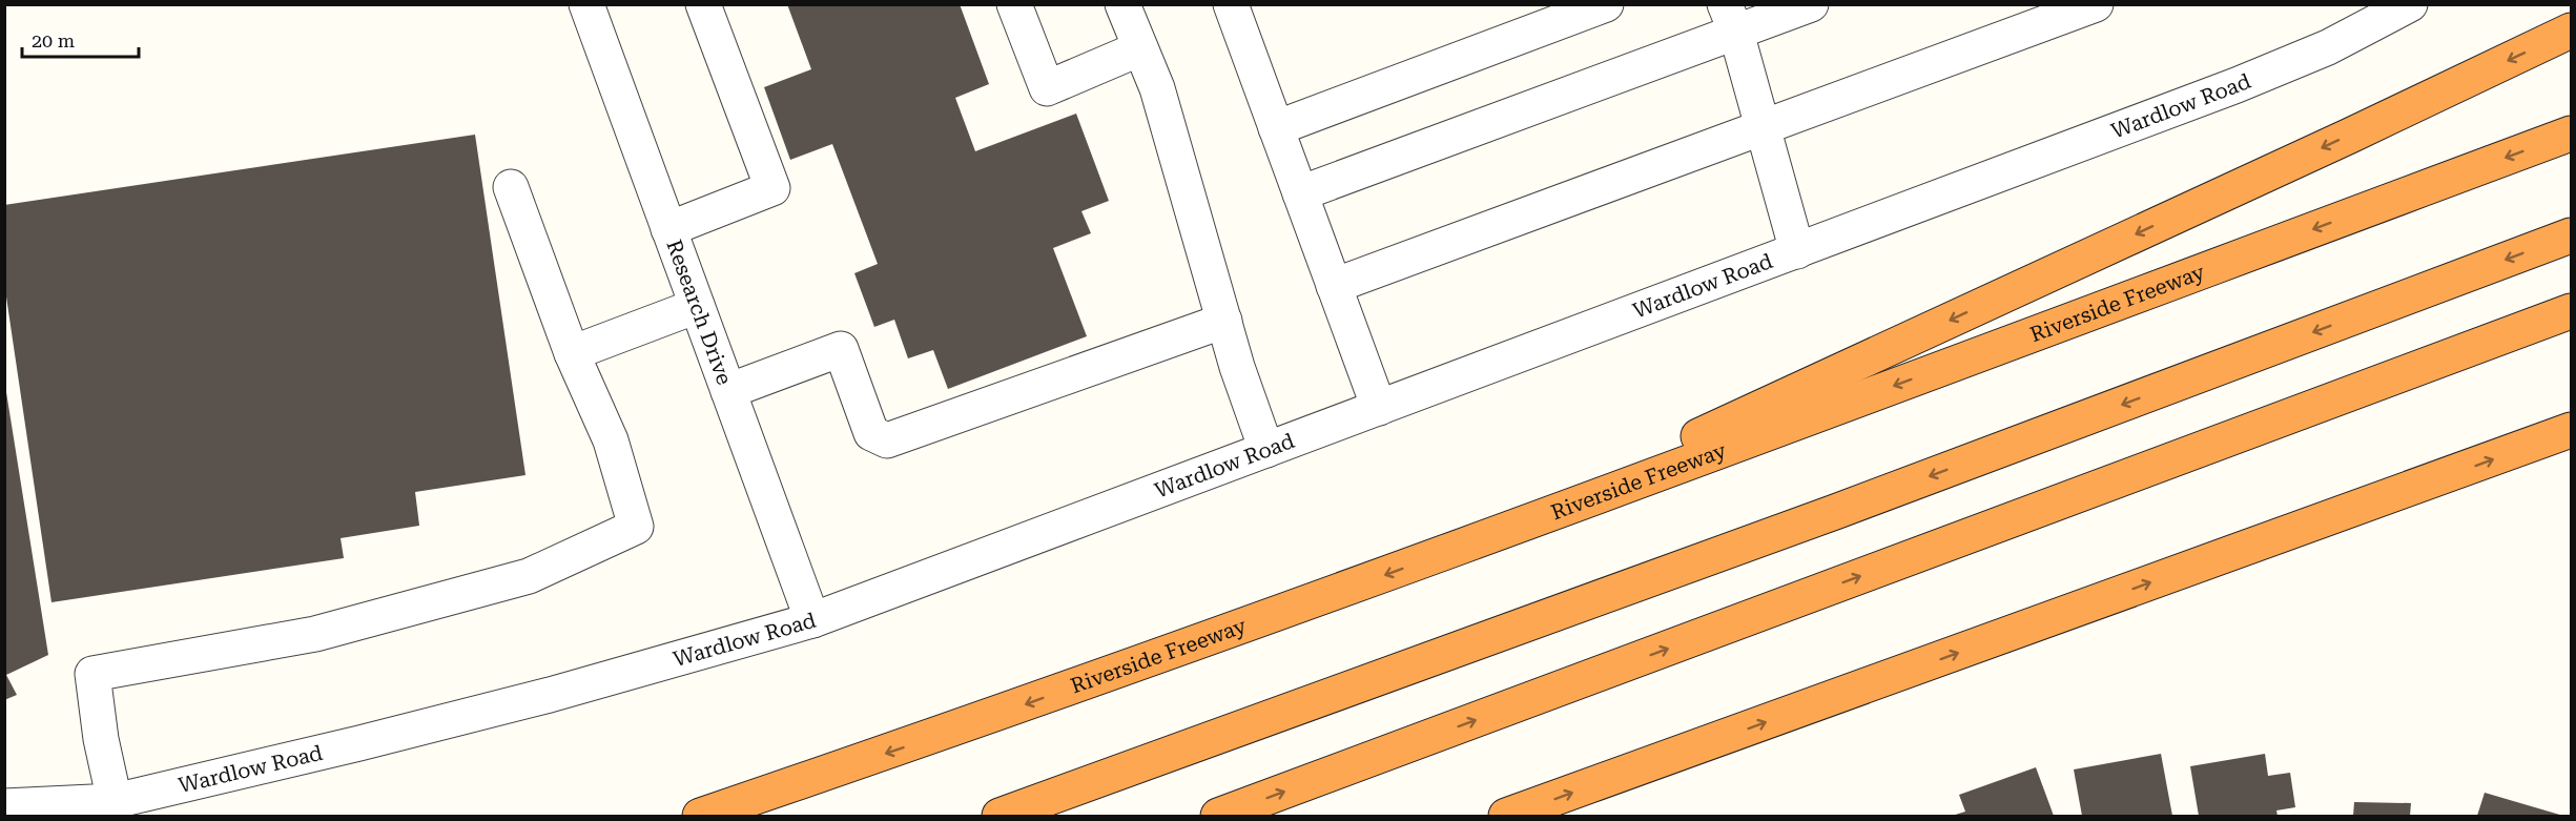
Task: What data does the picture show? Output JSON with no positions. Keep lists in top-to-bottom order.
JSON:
{
  "streets": {
    "highway": ["Riverside Freeway"],
    "street": ["Wardlow Road", "Research Drive"]
  },
  "crossings": [
    ["Wardlow Road", "Research Drive"]
  ],
  "scale_bar": "20 m"
}
